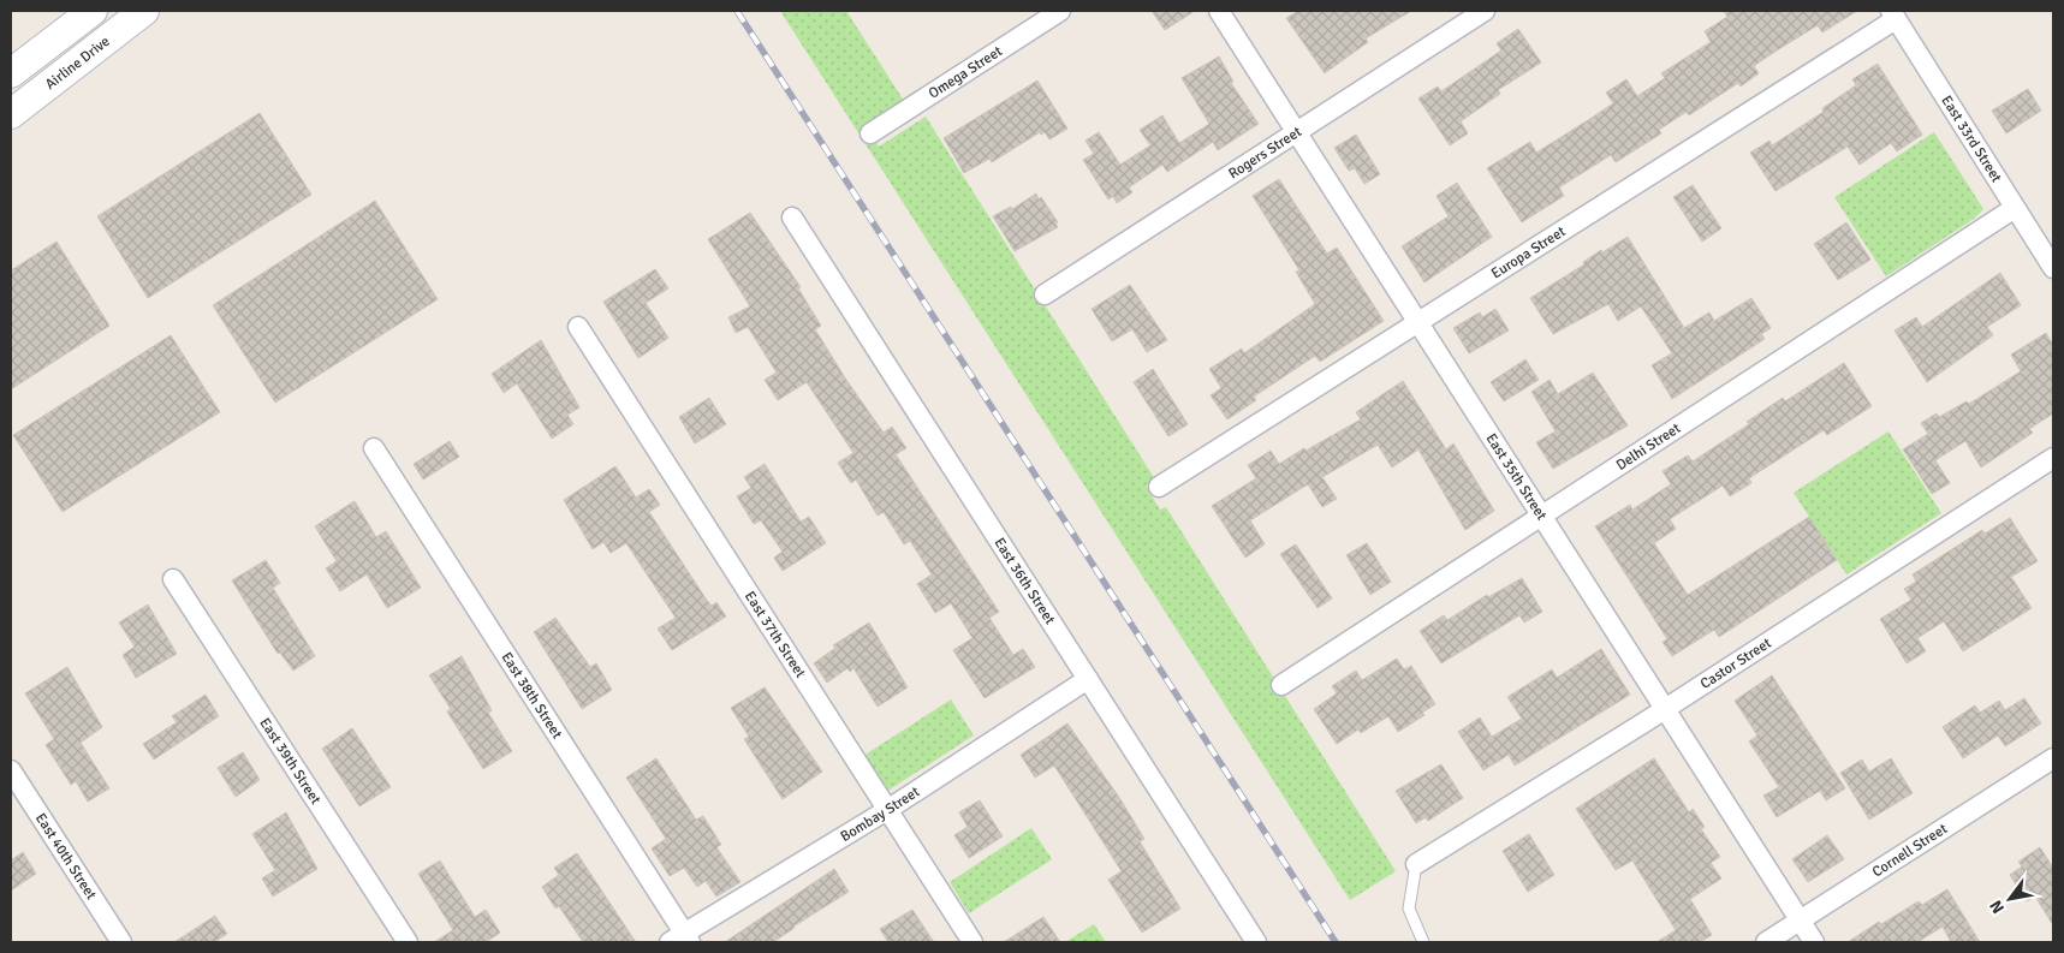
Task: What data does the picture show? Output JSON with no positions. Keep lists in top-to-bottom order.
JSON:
{
  "streets": {
    "main road": ["Airline Drive"],
    "street": [
      "Omega Street",
      "East 33rd Street",
      "Rogers Street",
      "Europa Street",
      "Delhi Street",
      "East 35th Street",
      "East 36th Street",
      "East 37th Street",
      "Castor Street",
      "East 38th Street",
      "East 39th Street",
      "Bombay Street",
      "Cornell Street",
      "East 40th Street"
    ]
  },
  "crossings": [
    ["East 33rd Street", "Europa Street"],
    ["East 33rd Street", "Delhi Street"],
    ["Rogers Street", "East 35th Street"],
    ["Europa Street", "East 35th Street"],
    ["Delhi Street", "East 35th Street"],
    ["East 35th Street", "Castor Street"],
    ["East 35th Street", "Cornell Street"],
    ["East 36th Street", "Bombay Street"],
    ["East 37th Street", "Bombay Street"],
    ["East 38th Street", "Bombay Street"]
  ],
  "north": "bottom left"
}
